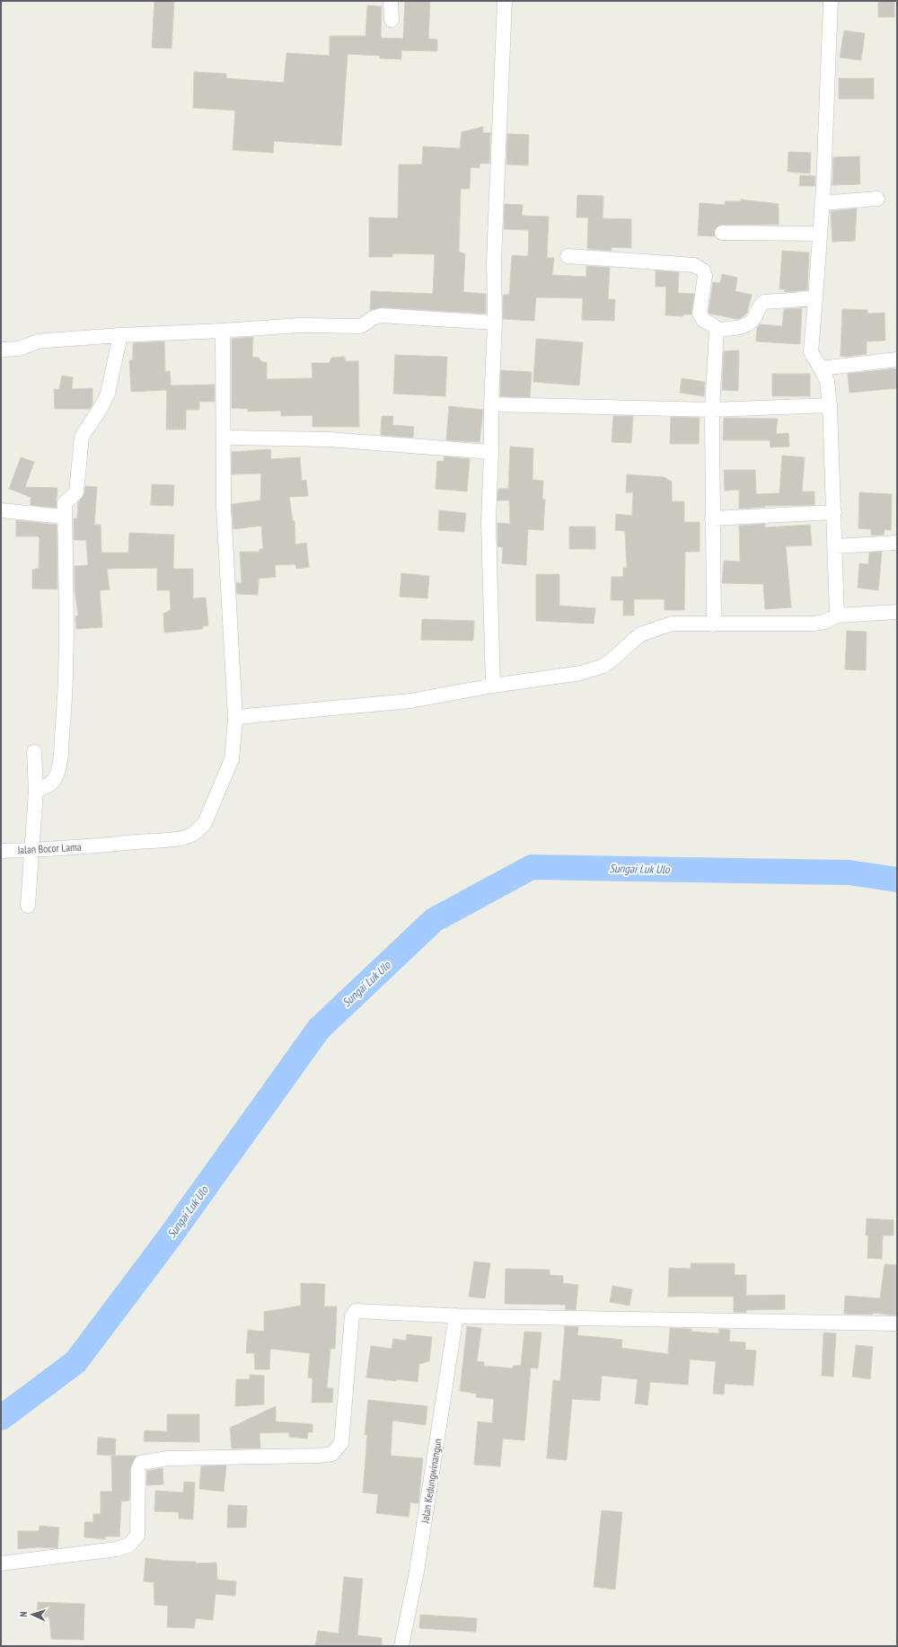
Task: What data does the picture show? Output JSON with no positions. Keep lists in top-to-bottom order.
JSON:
{
  "streets": {
    "street": ["Jalan Bocor Lama", "Jalan Kedungwinangun"]
  },
  "water": ["Sungai Luk Ulo"],
  "north": "left"
}
